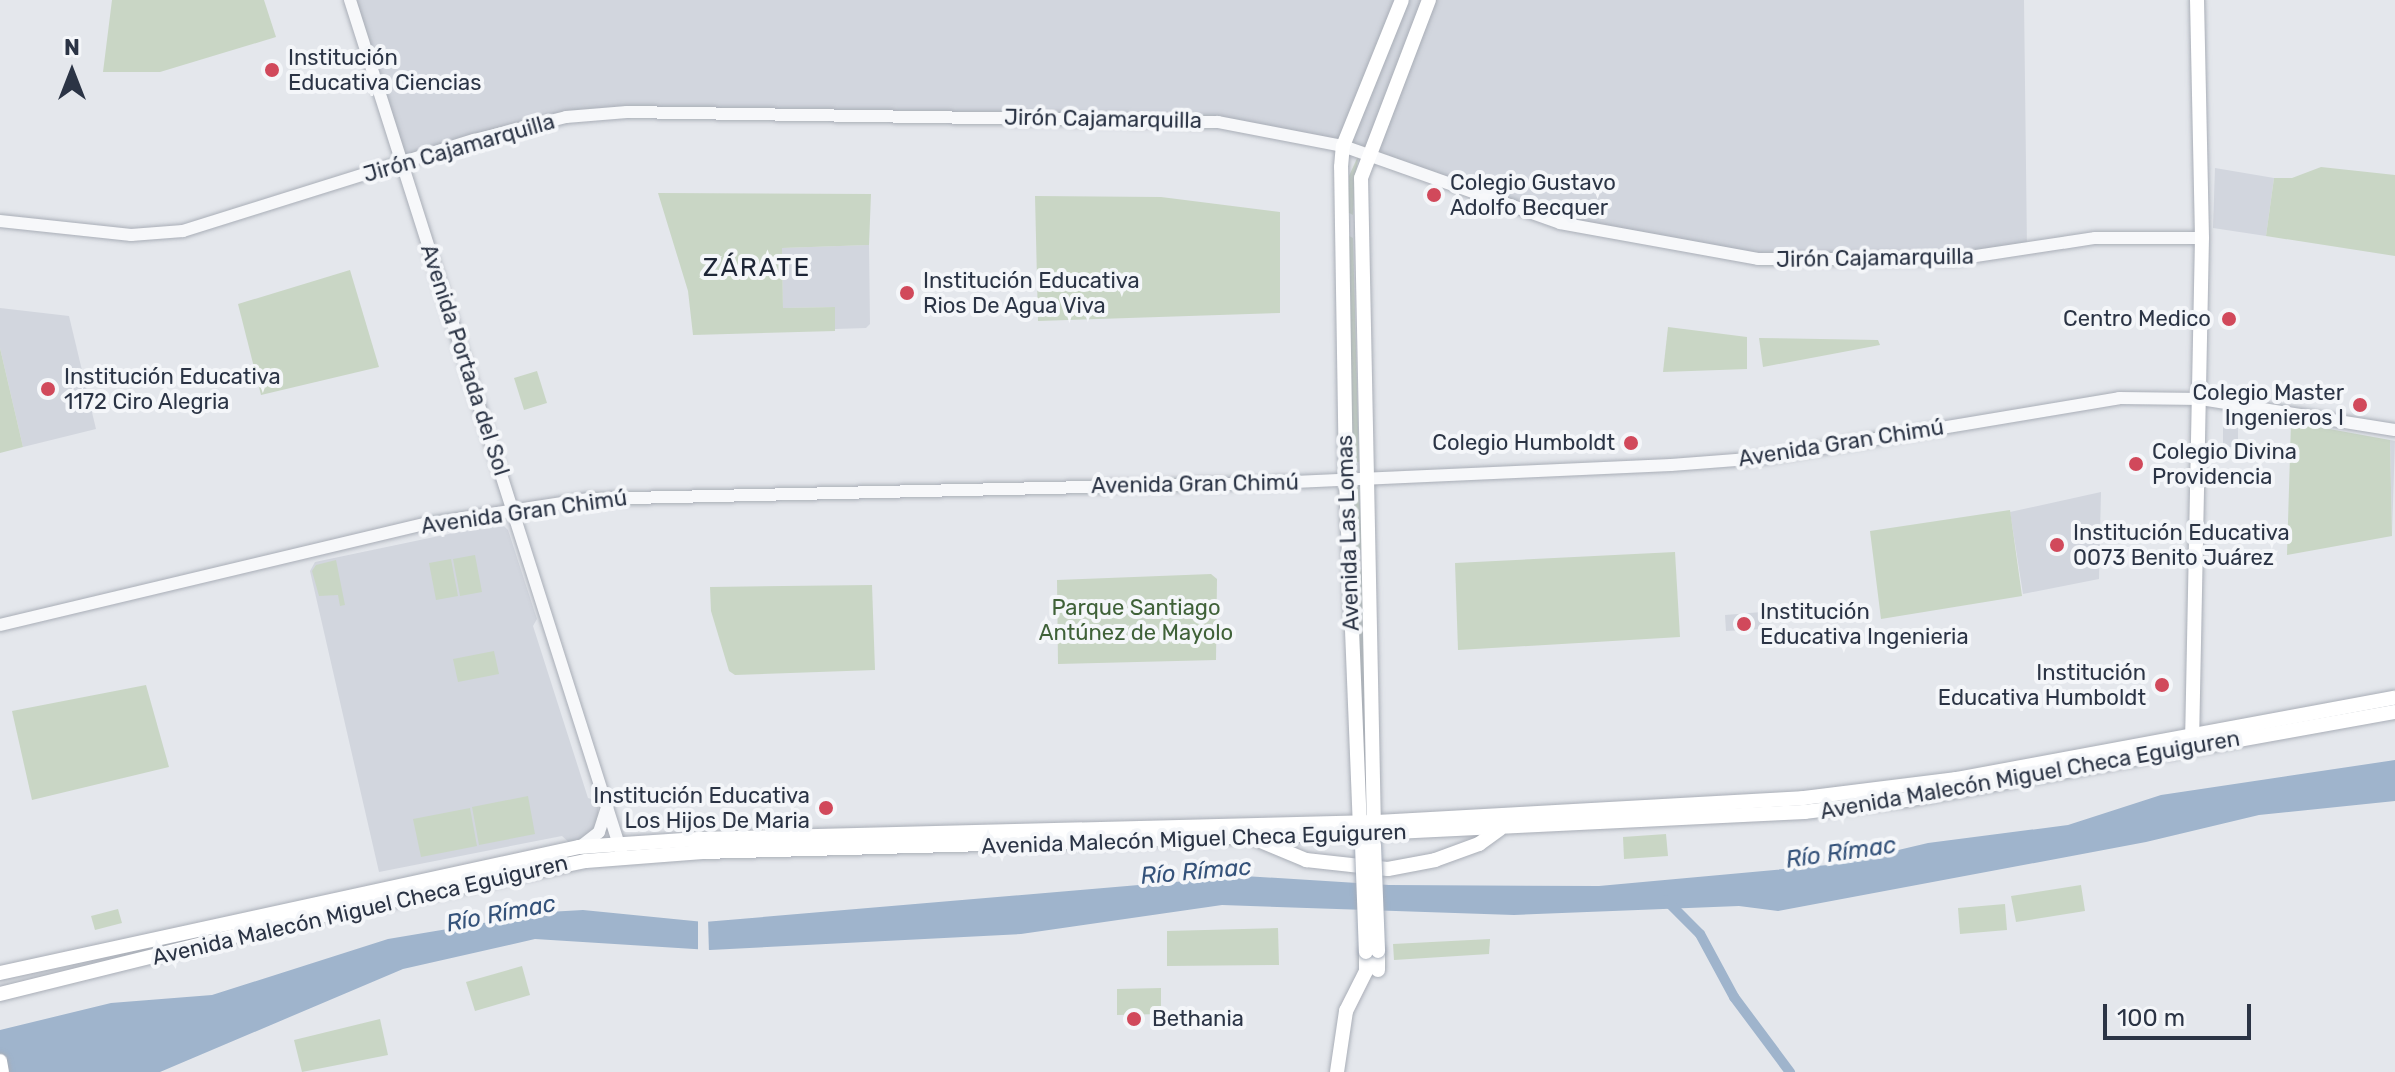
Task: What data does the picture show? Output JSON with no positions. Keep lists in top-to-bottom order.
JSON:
{
  "streets": {
    "main road": ["Avenida Las Lomas", "Avenida Malecón Miguel Checa Eguiguren"],
    "street": ["Jirón Cajamarquilla", "Avenida Portada del Sol", "Avenida Gran Chimú"]
  },
  "crossings": [
    ["Jirón Cajamarquilla", "Avenida Portada del Sol"],
    ["Jirón Cajamarquilla", "Avenida Las Lomas"],
    ["Avenida Portada del Sol", "Avenida Gran Chimú"],
    ["Avenida Portada del Sol", "Avenida Malecón Miguel Checa Eguiguren"],
    ["Avenida Gran Chimú", "Avenida Las Lomas"],
    ["Avenida Las Lomas", "Avenida Malecón Miguel Checa Eguiguren"]
  ],
  "districts": ["ZÁRATE"],
  "water": ["Río Rímac"],
  "parks": ["Parque Santiago Antúnez de Mayolo"],
  "places": [
    "Institución Educativa Ciencias",
    "Colegio Gustavo Adolfo Becquer",
    "Institución Educativa Rios De Agua Viva",
    "Centro Medico",
    "Institución Educativa 1172 Ciro Alegria",
    "Colegio Master Ingenieros I",
    "Colegio Humboldt",
    "Colegio Divina Providencia",
    "Institución Educativa 0073 Benito Juárez",
    "Institución Educativa Ingenieria",
    "Institución Educativa Humboldt",
    "Institución Educativa Los Hijos De Maria",
    "Bethania"
  ],
  "scale_bar": "100 m",
  "north": "top"
}
